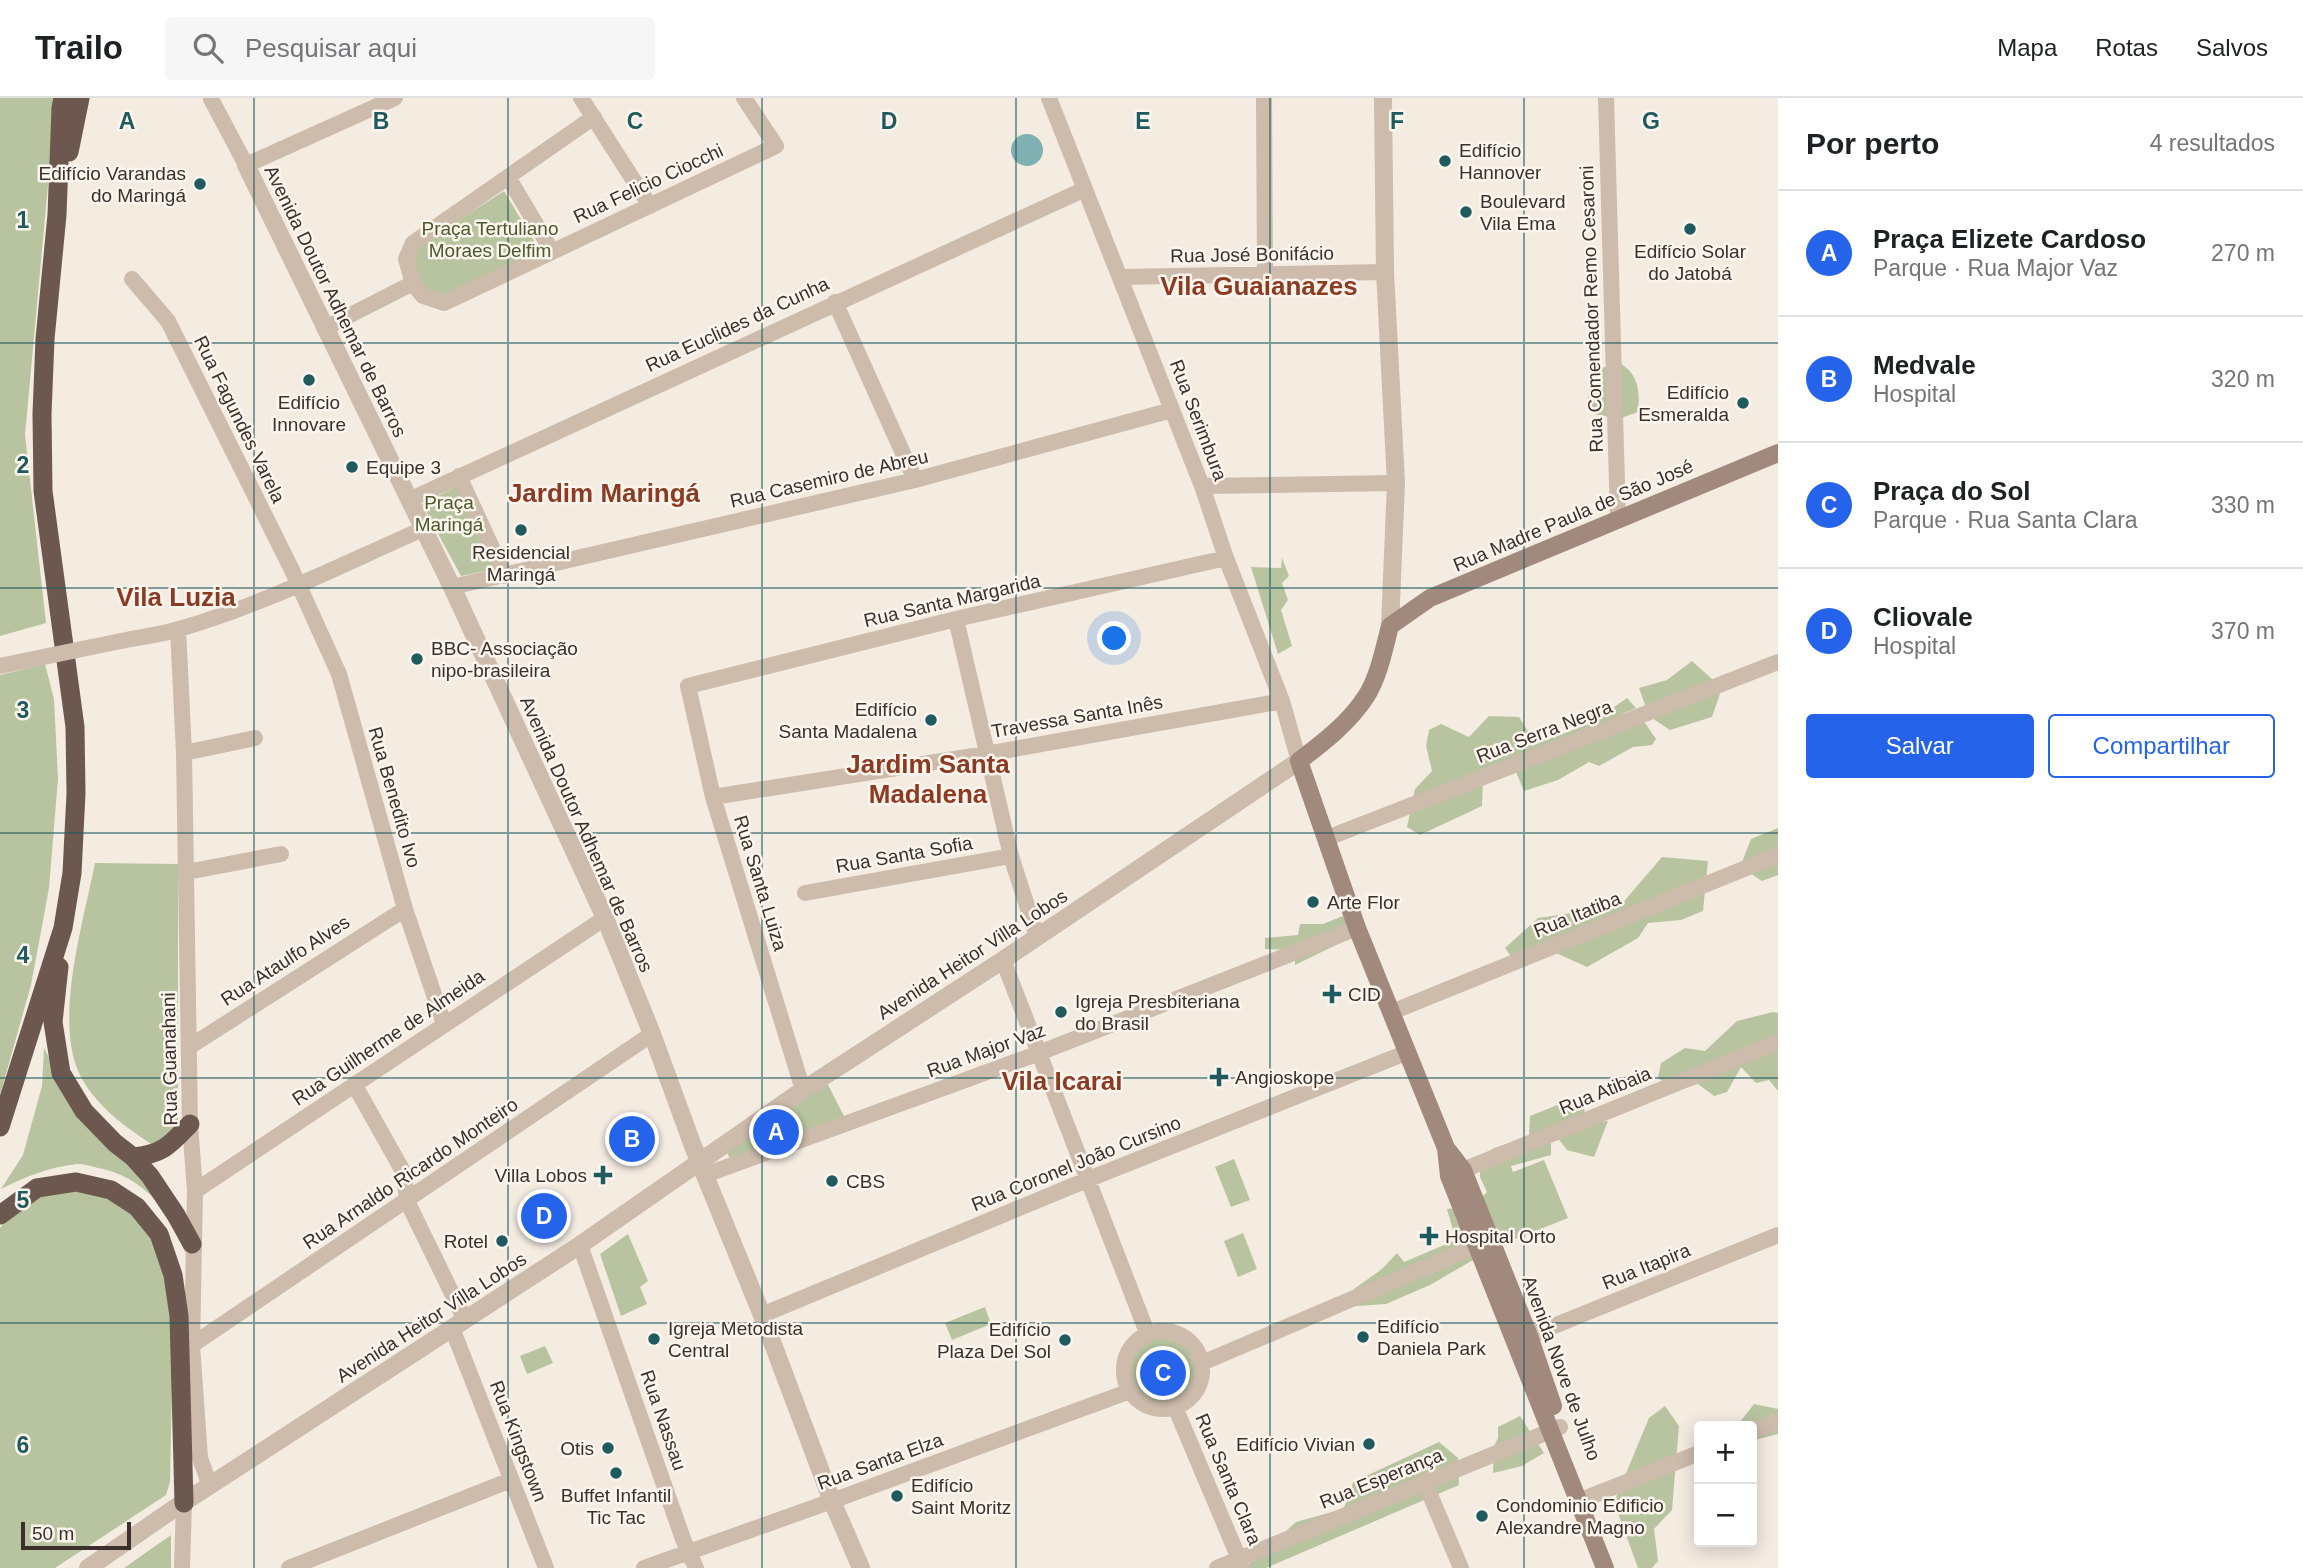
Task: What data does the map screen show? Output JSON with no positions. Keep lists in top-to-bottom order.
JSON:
{
  "streets": {
    "main road": ["Rua Madre Paula de São José", "Avenida Heitor Villa Lobos", "Avenida Nove de Julho"],
    "street": [
      "Rua Felicio Ciocchi",
      "Rua José Bonifácio",
      "Avenida Doutor Adhemar de Barros",
      "Rua Comendador Remo Cesaroni",
      "Rua Euclides da Cunha",
      "Rua Fagundes Varela",
      "Rua Serimbura",
      "Rua Casemiro de Abreu",
      "Rua Santa Margarida",
      "Travessa Santa Inês",
      "Rua Serra Negra",
      "Rua Benedito Ivo",
      "Rua Santa Sofia",
      "Rua Santa Luiza",
      "Rua Itatiba",
      "Rua Ataulfo Alves",
      "Rua Guilherme de Almeida",
      "Rua Major Vaz",
      "Rua Guanahani",
      "Rua Atibaia",
      "Rua Coronel João Cursino",
      "Rua Arnaldo Ricardo Monteiro",
      "Rua Itapira",
      "Rua Nassau",
      "Rua Kingstown",
      "Rua Santa Elza",
      "Rua Esperança",
      "Rua Santa Clara"
    ]
  },
  "crossings": [
    ["Rua José Bonifácio", "Rua Serimbura"],
    ["Rua José Bonifácio", "Avenida Heitor Villa Lobos"],
    ["Avenida Doutor Adhemar de Barros", "Rua Euclides da Cunha"],
    ["Avenida Doutor Adhemar de Barros", "Rua Casemiro de Abreu"],
    ["Avenida Doutor Adhemar de Barros", "Avenida Heitor Villa Lobos"],
    ["Avenida Doutor Adhemar de Barros", "Rua Guilherme de Almeida"],
    ["Avenida Doutor Adhemar de Barros", "Rua Major Vaz"],
    ["Avenida Doutor Adhemar de Barros", "Rua Coronel João Cursino"],
    ["Avenida Doutor Adhemar de Barros", "Rua Arnaldo Ricardo Monteiro"],
    ["Avenida Doutor Adhemar de Barros", "Rua Santa Elza"],
    ["Rua Comendador Remo Cesaroni", "Rua Madre Paula de São José"],
    ["Rua Euclides da Cunha", "Rua Serimbura"],
    ["Rua Fagundes Varela", "Rua Benedito Ivo"],
    ["Rua Serimbura", "Rua Casemiro de Abreu"],
    ["Rua Serimbura", "Rua Santa Margarida"],
    ["Rua Serimbura", "Travessa Santa Inês"],
    ["Rua Serimbura", "Avenida Heitor Villa Lobos"],
    ["Rua Serimbura", "Avenida Nove de Julho"],
    ["Rua Madre Paula de São José", "Avenida Heitor Villa Lobos"],
    ["Rua Santa Margarida", "Rua Santa Luiza"],
    ["Travessa Santa Inês", "Rua Santa Luiza"],
    ["Rua Serra Negra", "Avenida Nove de Julho"],
    ["Rua Benedito Ivo", "Rua Ataulfo Alves"],
    ["Rua Benedito Ivo", "Rua Guilherme de Almeida"],
    ["Rua Santa Luiza", "Avenida Heitor Villa Lobos"],
    ["Rua Itatiba", "Avenida Nove de Julho"],
    ["Avenida Heitor Villa Lobos", "Rua Major Vaz"],
    ["Avenida Heitor Villa Lobos", "Rua Guanahani"],
    ["Avenida Heitor Villa Lobos", "Avenida Nove de Julho"],
    ["Avenida Heitor Villa Lobos", "Rua Nassau"],
    ["Avenida Heitor Villa Lobos", "Rua Kingstown"],
    ["Rua Ataulfo Alves", "Rua Guanahani"],
    ["Rua Guilherme de Almeida", "Rua Guanahani"],
    ["Rua Guilherme de Almeida", "Rua Kingstown"],
    ["Rua Major Vaz", "Avenida Nove de Julho"],
    ["Rua Guanahani", "Rua Arnaldo Ricardo Monteiro"],
    ["Rua Atibaia", "Avenida Nove de Julho"],
    ["Rua Coronel João Cursino", "Avenida Nove de Julho"],
    ["Rua Arnaldo Ricardo Monteiro", "Rua Kingstown"],
    ["Rua Itapira", "Avenida Nove de Julho"],
    ["Avenida Nove de Julho", "Rua Esperança"],
    ["Rua Nassau", "Rua Santa Elza"],
    ["Rua Santa Elza", "Rua Santa Clara"],
    ["Rua Esperança", "Rua Santa Clara"]
  ],
  "districts": [
    "Vila Guaianazes",
    "Jardim Maringá",
    "Vila Luzia",
    "Jardim Santa Madalena",
    "Vila Icarai"
  ],
  "parks": ["Praça Tertuliano Moraes Delfim", "Praça Maringá"],
  "places": {
    "other": [
      "Edifício Hannover",
      "Edifício Varandas do Maringá",
      "Boulevard Vila Ema",
      "Edifício Solar do Jatobá",
      "Edifício Innovare",
      "Edifício Esmeralda",
      "Equipe 3",
      "Residencial Maringá",
      "BBC- Associação nipo-brasileira",
      "Edifício Santa Madalena",
      "Arte Flor",
      "Igreja Presbiteriana do Brasil",
      "CBS",
      "Rotel",
      "Edifício Daniela Park",
      "Igreja Metodista Central",
      "Edifício Plaza Del Sol",
      "Edifício Vivian",
      "Otis",
      "Buffet Infantil Tic Tac",
      "Edifício Saint Moritz",
      "Condominio Edificio Alexandre Magno"
    ],
    "health": [
      "CID",
      "Angioskope",
      "Villa Lobos",
      "Hospital Orto"
    ]
  },
  "scale_bar": "50 m",
  "page": {
    "header": "Trailo",
    "search": "Pesquisar aqui",
    "nav": ["Mapa", "Rotas", "Salvos"],
    "heading": ["Por perto", "4 resultados"],
    "list": [
      {
        "mark": "A",
        "name": "Praça Elizete Cardoso",
        "note": "Parque · Rua Major Vaz",
        "value": "270 m"
      },
      {
        "mark": "B",
        "name": "Medvale",
        "note": "Hospital",
        "value": "320 m"
      },
      {
        "mark": "C",
        "name": "Praça do Sol",
        "note": "Parque · Rua Santa Clara",
        "value": "330 m"
      },
      {
        "mark": "D",
        "name": "Cliovale",
        "note": "Hospital",
        "value": "370 m"
      }
    ],
    "buttons": ["Salvar", "Compartilhar"],
    "pins": [
      "A",
      "B",
      "D",
      "C"
    ],
    "map_buttons": ["+", "−"],
    "scale": "50 m"
  },
  "grid": {
    "columns": [
      "A",
      "B",
      "C",
      "D",
      "E",
      "F",
      "G"
    ],
    "rows": [
      "1",
      "2",
      "3",
      "4",
      "5",
      "6"
    ]
  }
}
